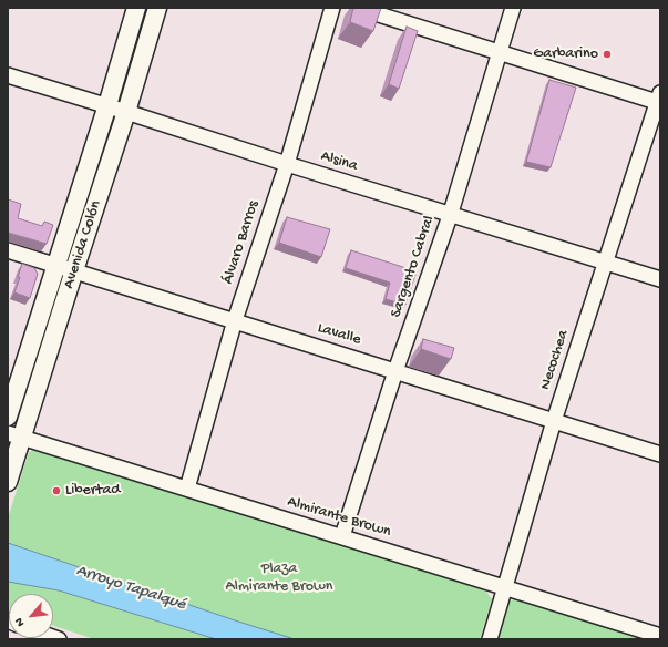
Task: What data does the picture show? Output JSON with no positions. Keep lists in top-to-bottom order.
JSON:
{
  "streets": {
    "main road": ["Avenida Colón"],
    "street": [
      "Alsina",
      "Álvaro Barros",
      "Sargento Cabral",
      "Lavalle",
      "Necochea",
      "Almirante Brown"
    ]
  },
  "crossings": [
    ["Alsina", "Álvaro Barros"],
    ["Alsina", "Avenida Colón"],
    ["Alsina", "Sargento Cabral"],
    ["Alsina", "Necochea"],
    ["Álvaro Barros", "Lavalle"],
    ["Álvaro Barros", "Almirante Brown"],
    ["Avenida Colón", "Lavalle"],
    ["Avenida Colón", "Almirante Brown"],
    ["Sargento Cabral", "Lavalle"],
    ["Sargento Cabral", "Almirante Brown"],
    ["Lavalle", "Necochea"],
    ["Necochea", "Almirante Brown"]
  ],
  "water": ["Arroyo Tapalqué"],
  "parks": ["Plaza Almirante Brown"],
  "places": ["Garbarino", "Libertad"],
  "north": "bottom left"
}
